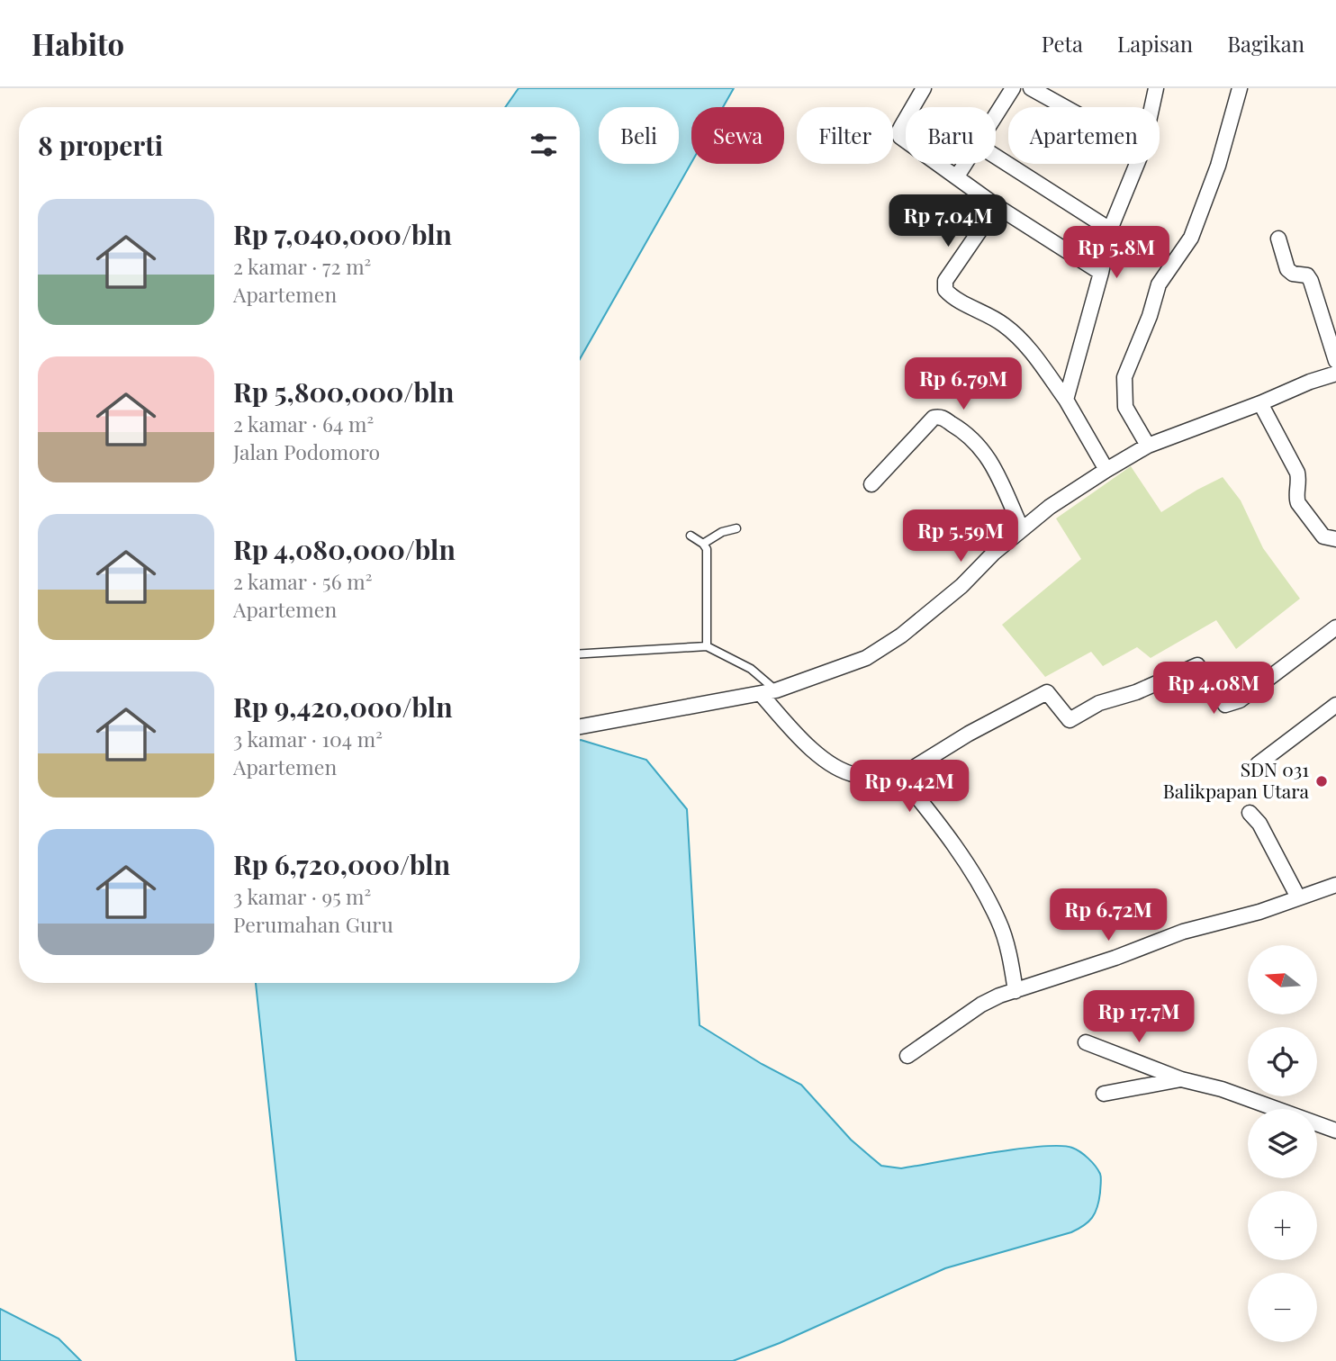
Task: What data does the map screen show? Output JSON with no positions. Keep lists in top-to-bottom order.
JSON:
{
  "places": ["SDN 031 Balikpapan Utara"],
  "north": "left",
  "page": {
    "header": "Habito",
    "nav": ["Peta", "Lapisan", "Bagikan"],
    "chip": [
      "Beli",
      "Sewa",
      "Filter",
      "Baru",
      "Apartemen"
    ],
    "heading": "8 properti",
    "list": [
      {
        "name": "Rp 7,040,000/bln",
        "note": "2 kamar · 72 m² · Apartemen"
      },
      {
        "name": "Rp 5,800,000/bln",
        "note": "2 kamar · 64 m² · Jalan Podomoro"
      },
      {
        "name": "Rp 4,080,000/bln",
        "note": "2 kamar · 56 m² · Apartemen"
      },
      {
        "name": "Rp 9,420,000/bln",
        "note": "3 kamar · 104 m² · Apartemen"
      },
      {
        "name": "Rp 6,720,000/bln",
        "note": "3 kamar · 95 m² · Perumahan Guru"
      }
    ],
    "price": [
      "Rp 7.04M",
      "Rp 5.8M",
      "Rp 6.79M",
      "Rp 5.59M",
      "Rp 4.08M",
      "Rp 9.42M",
      "Rp 6.72M",
      "Rp 17.7M"
    ],
    "map_buttons": ["+", "−"]
  }
}
